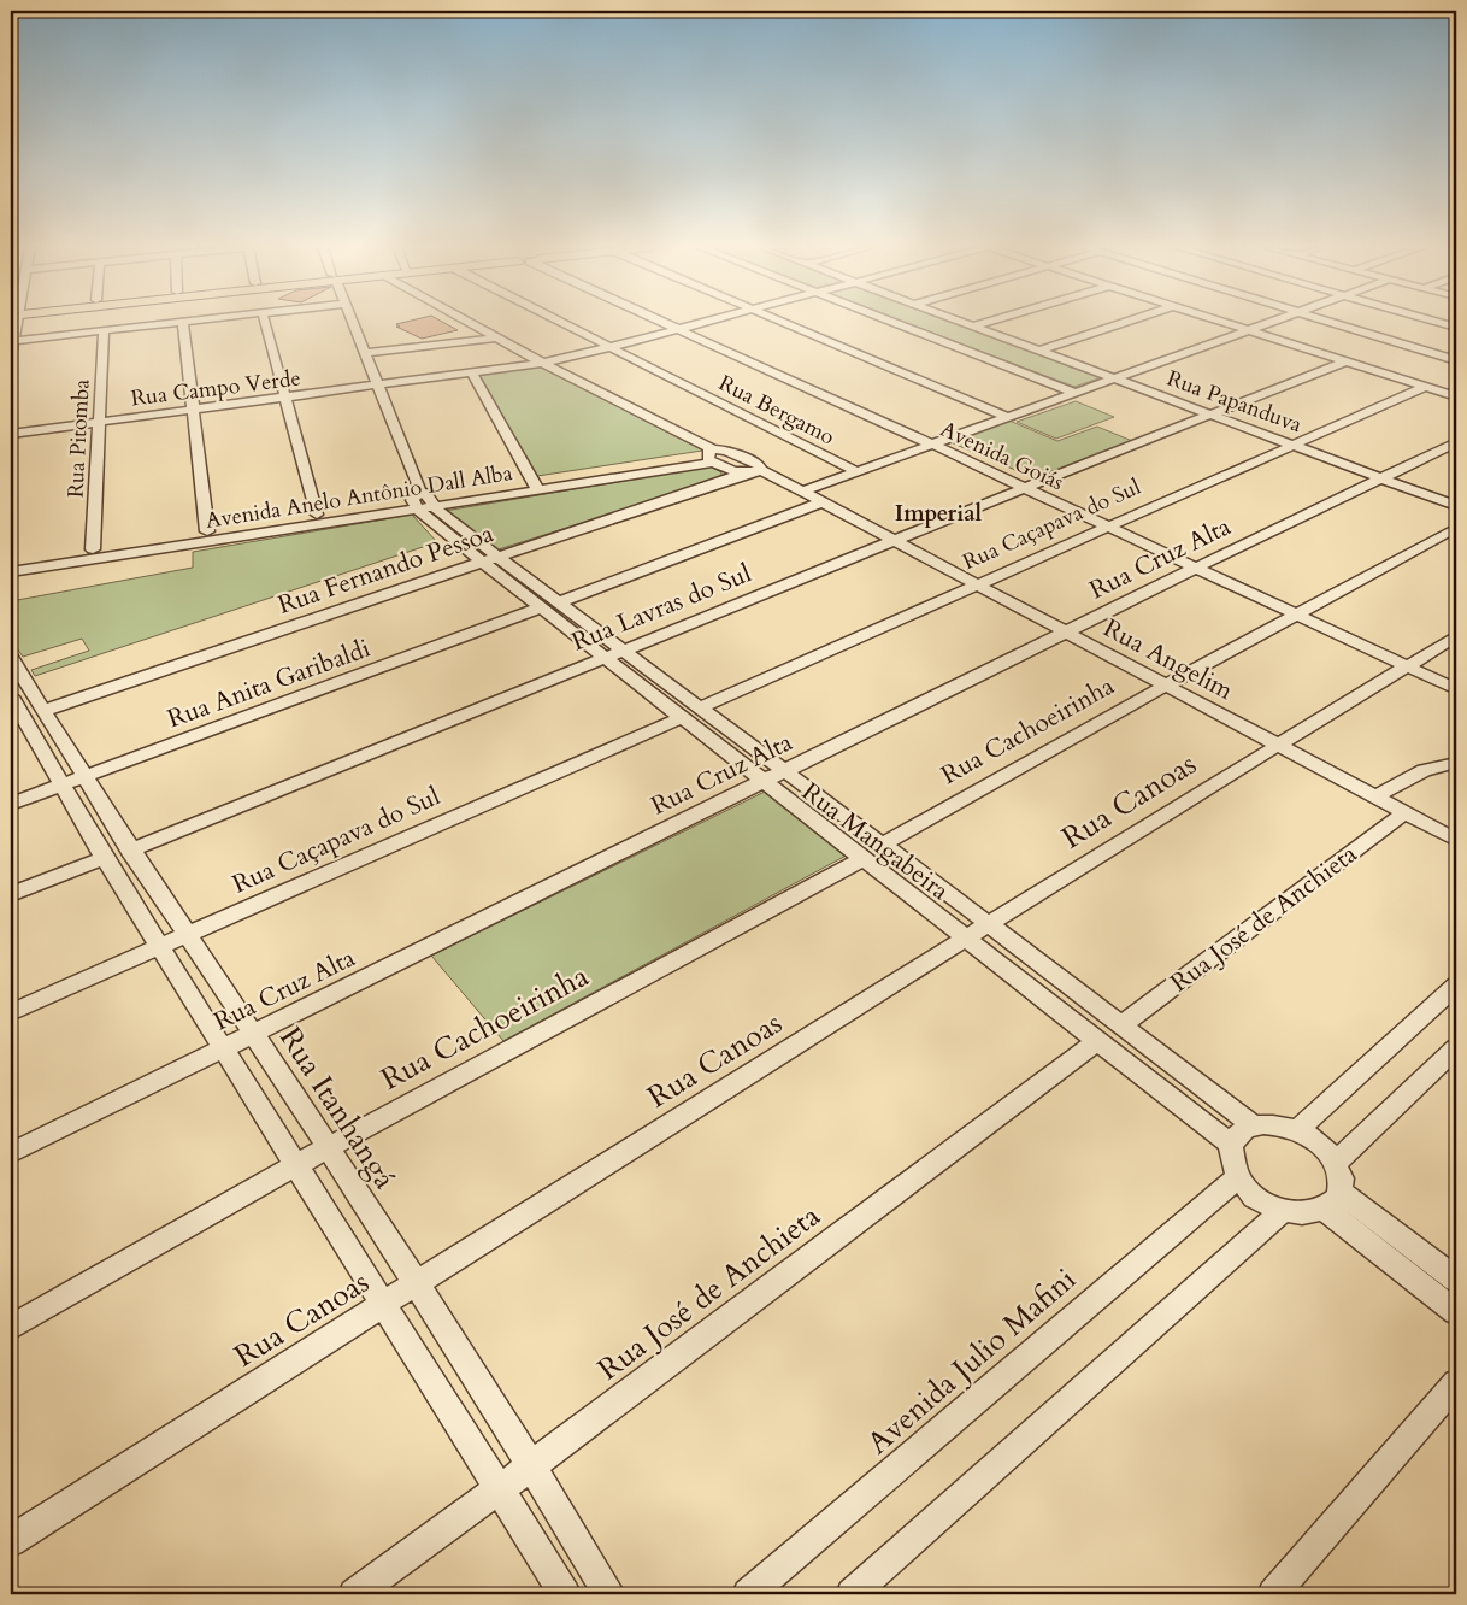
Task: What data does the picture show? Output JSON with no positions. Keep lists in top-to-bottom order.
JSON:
{
  "streets": {
    "street": [
      "Rua Campo Verde",
      "Rua Papanduva",
      "Rua Bergamo",
      "Rua Pitomba",
      "Avenida Goiás",
      "Avenida Anelo Antônio Dall Alba",
      "Rua Caçapava do Sul",
      "Rua Cruz Alta",
      "Rua Fernando Pessoa",
      "Rua Lavras do Sul",
      "Rua Angelim",
      "Rua Anita Garibaldi",
      "Rua Cachoeirinha",
      "Rua Canoas",
      "Rua Mangabeira",
      "Rua José de Anchieta",
      "Rua Itanhangá",
      "Avenida Julio Mafini"
    ]
  },
  "crossings": [
    ["Rua Campo Verde", "Rua Bergamo"],
    ["Rua Campo Verde", "Rua Pitomba"],
    ["Rua Campo Verde", "Avenida Goiás"],
    ["Rua Campo Verde", "Rua Mangabeira"],
    ["Rua Papanduva", "Rua Caçapava do Sul"],
    ["Rua Papanduva", "Rua Cruz Alta"],
    ["Rua Papanduva", "Rua Lavras do Sul"],
    ["Avenida Goiás", "Rua Caçapava do Sul"],
    ["Avenida Goiás", "Rua Cruz Alta"],
    ["Avenida Goiás", "Rua Lavras do Sul"],
    ["Avenida Goiás", "Rua Cachoeirinha"],
    ["Avenida Goiás", "Rua Canoas"],
    ["Avenida Anelo Antônio Dall Alba", "Rua Angelim"],
    ["Avenida Anelo Antônio Dall Alba", "Rua Mangabeira"],
    ["Rua Caçapava do Sul", "Rua Angelim"],
    ["Rua Caçapava do Sul", "Rua Mangabeira"],
    ["Rua Caçapava do Sul", "Rua Itanhangá"],
    ["Rua Cruz Alta", "Rua Angelim"],
    ["Rua Cruz Alta", "Rua Mangabeira"],
    ["Rua Cruz Alta", "Rua Itanhangá"],
    ["Rua Fernando Pessoa", "Rua Angelim"],
    ["Rua Fernando Pessoa", "Rua Mangabeira"],
    ["Rua Fernando Pessoa", "Rua Itanhangá"],
    ["Rua Lavras do Sul", "Rua Angelim"],
    ["Rua Lavras do Sul", "Rua Mangabeira"],
    ["Rua Lavras do Sul", "Rua Itanhangá"],
    ["Rua Angelim", "Rua Anita Garibaldi"],
    ["Rua Angelim", "Rua Cachoeirinha"],
    ["Rua Angelim", "Rua Canoas"],
    ["Rua Angelim", "Rua José de Anchieta"],
    ["Rua Anita Garibaldi", "Rua Mangabeira"],
    ["Rua Anita Garibaldi", "Rua Itanhangá"],
    ["Rua Cachoeirinha", "Rua Mangabeira"],
    ["Rua Cachoeirinha", "Rua Itanhangá"],
    ["Rua Canoas", "Rua Mangabeira"],
    ["Rua Canoas", "Rua Itanhangá"],
    ["Rua Mangabeira", "Rua José de Anchieta"],
    ["Rua Mangabeira", "Avenida Julio Mafini"],
    ["Rua José de Anchieta", "Rua Itanhangá"]
  ],
  "districts": ["Imperial"]
}
